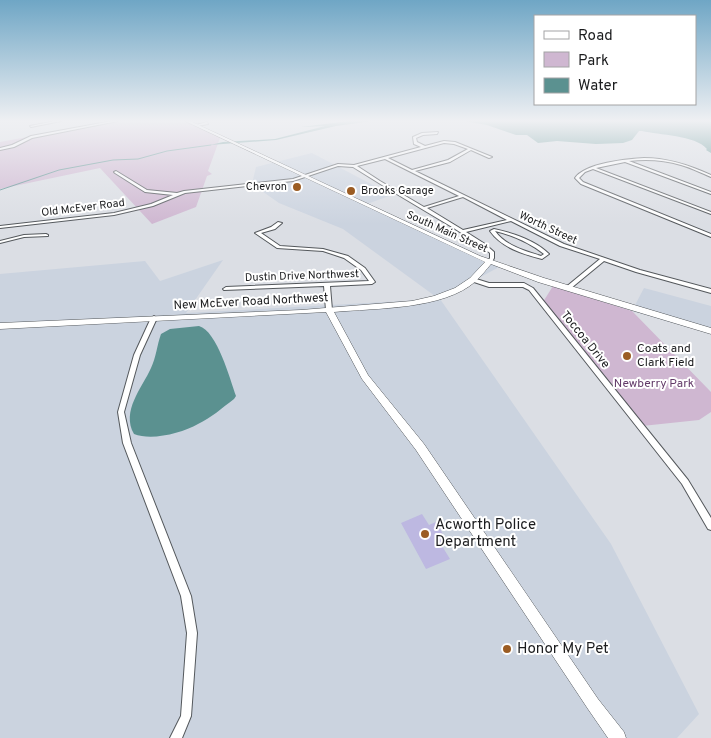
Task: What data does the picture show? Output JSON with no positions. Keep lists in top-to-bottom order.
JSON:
{
  "streets": {
    "street": [
      "Old McEver Road",
      "Worth Street",
      "South Main Street",
      "Dustin Drive Northwest",
      "New McEver Road Northwest",
      "Toccoa Drive"
    ]
  },
  "crossings": [
    ["Old McEver Road", "South Main Street"],
    ["South Main Street", "New McEver Road Northwest"],
    ["New McEver Road Northwest", "Toccoa Drive"]
  ],
  "parks": ["Newberry Park"],
  "places": [
    "Chevron",
    "Brooks Garage",
    "Coats and Clark Field",
    "Acworth Police Department",
    "Honor My Pet"
  ],
  "legend": ["Road", "Park", "Water"]
}
